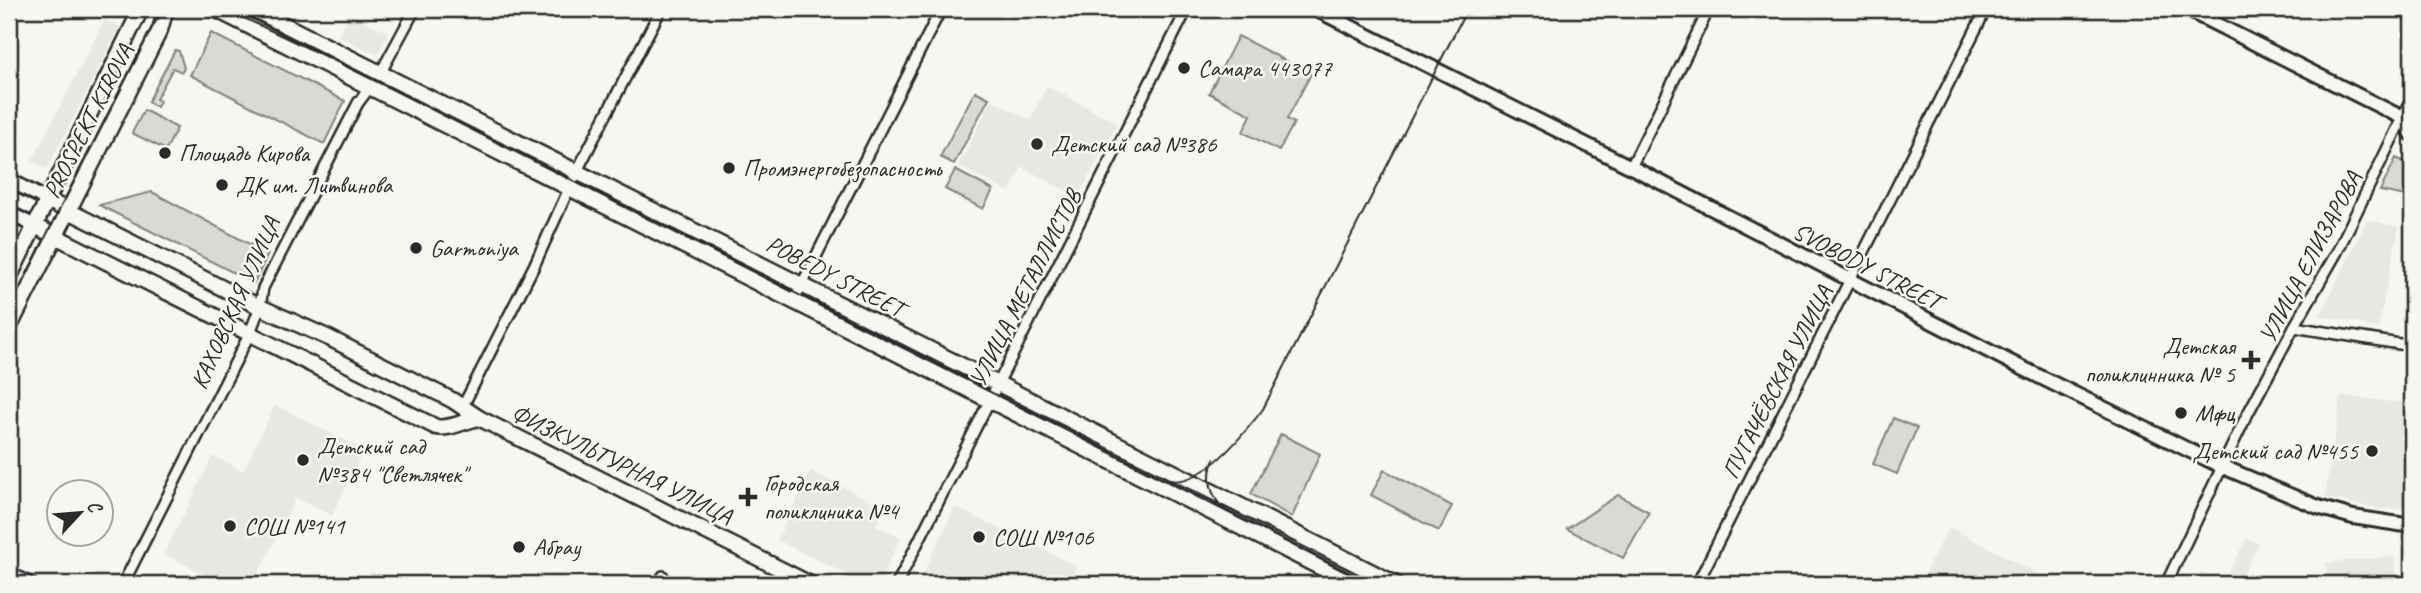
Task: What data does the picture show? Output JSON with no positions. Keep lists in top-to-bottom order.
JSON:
{
  "streets": {
    "main road": [
      "PROSPEKT KIROVA",
      "POBEDY STREET",
      "КАХОВСКАЯ УЛИЦА",
      "ФИЗКУЛЬТУРНАЯ УЛИЦА"
    ],
    "street": [
      "УЛИЦА ЕЛИЗАРОВА",
      "SVOBODY STREET",
      "УЛИЦА МЕТАЛЛИСТОВ",
      "ПУГАЧЁВСКАЯ УЛИЦА"
    ]
  },
  "crossings": [
    ["PROSPEKT KIROVA", "ФИЗКУЛЬТУРНАЯ УЛИЦА"],
    ["УЛИЦА ЕЛИЗАРОВА", "SVOBODY STREET"],
    ["SVOBODY STREET", "ПУГАЧЁВСКАЯ УЛИЦА"],
    ["POBEDY STREET", "УЛИЦА МЕТАЛЛИСТОВ"],
    ["POBEDY STREET", "КАХОВСКАЯ УЛИЦА"],
    ["КАХОВСКАЯ УЛИЦА", "ФИЗКУЛЬТУРНАЯ УЛИЦА"]
  ],
  "places": {
    "other": [
      "Самара 443077",
      "Детский сад №386",
      "Площадь Кирова",
      "Промэнергобезопасность",
      "ДК им. Литвинова",
      "Garmoniya",
      "Мфц",
      "Детский сад №455",
      "Детский сад №384 \"Светлячек\"",
      "СОШ №141",
      "СОШ №106",
      "Абрау"
    ],
    "health": ["Детская поликлинника № 5", "Городская поликлиника №4"]
  },
  "north": "top right"
}
